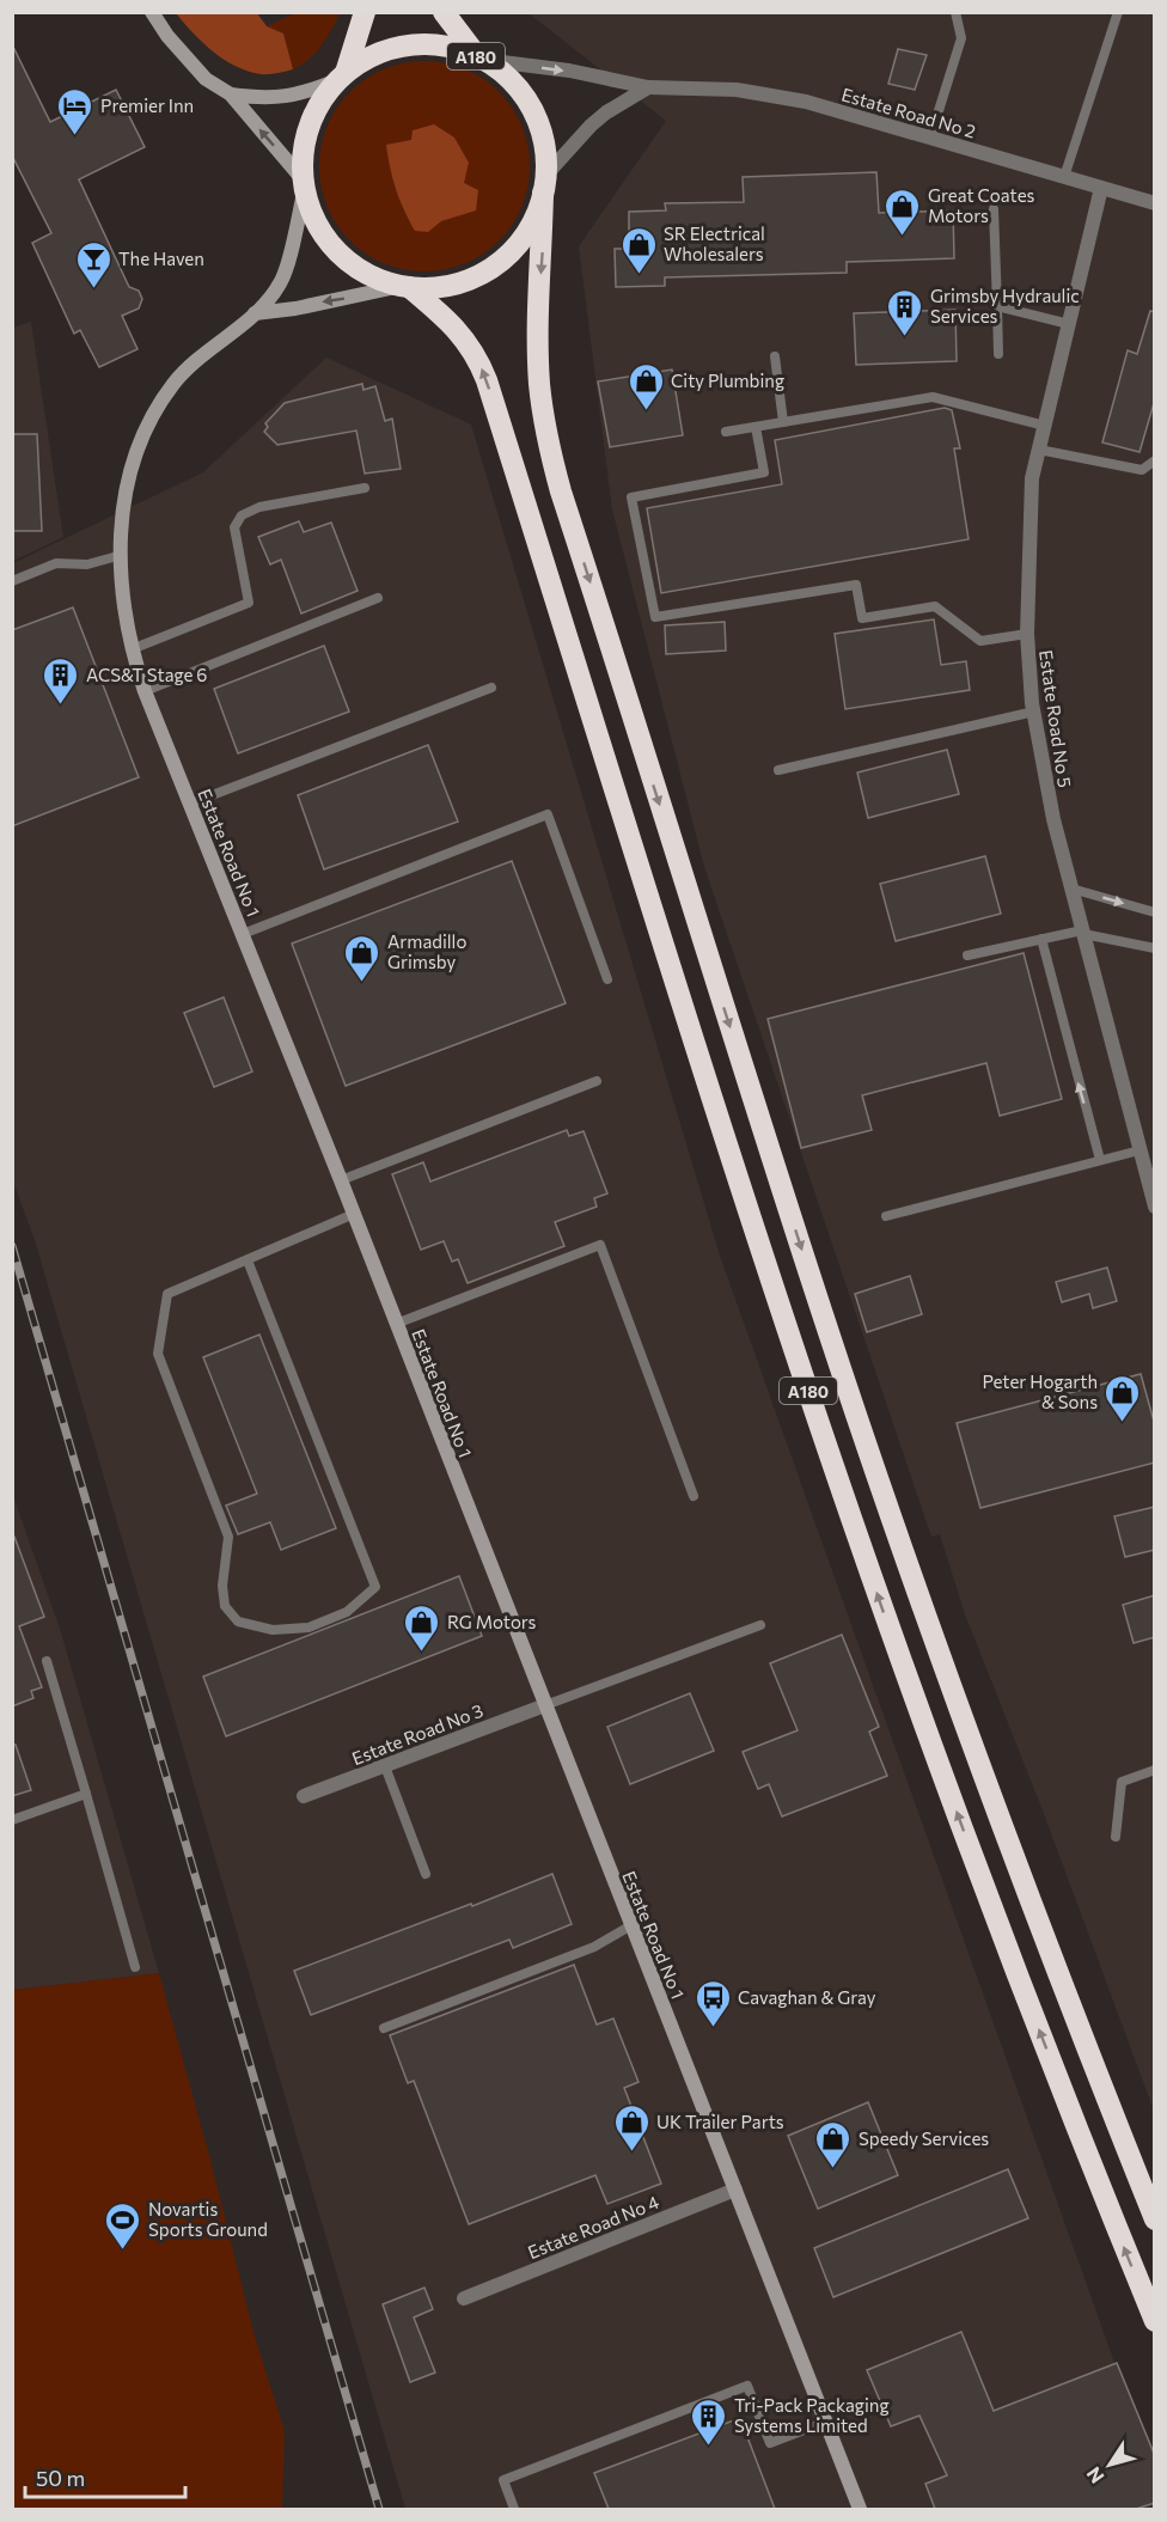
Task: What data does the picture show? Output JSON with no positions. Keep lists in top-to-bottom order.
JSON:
{
  "streets": {
    "highway": ["A180"],
    "street": [
      "Estate Road No 2",
      "Estate Road No 5",
      "Estate Road No 1",
      "Estate Road No 3",
      "Estate Road No 4"
    ]
  },
  "crossings": [
    ["A180", "Estate Road No 2"],
    ["A180", "Estate Road No 1"],
    ["Estate Road No 2", "Estate Road No 5"],
    ["Estate Road No 2", "Estate Road No 1"],
    ["Estate Road No 1", "Estate Road No 3"],
    ["Estate Road No 1", "Estate Road No 4"]
  ],
  "places": {
    "hotel": ["Premier Inn"],
    "shop": [
      "Great Coates Motors",
      "SR Electrical Wholesalers",
      "City Plumbing",
      "Armadillo Grimsby",
      "Peter Hogarth & Sons",
      "RG Motors",
      "UK Trailer Parts",
      "Speedy Services"
    ],
    "bar": ["The Haven"],
    "building": ["Grimsby Hydraulic Services", "ACS&T Stage 6", "Tri-Pack Packaging Systems Limited"],
    "bus stop": ["Cavaghan & Gray"],
    "sports": ["Novartis Sports Ground"]
  },
  "scale_bar": "50 m",
  "north": "bottom left"
}
